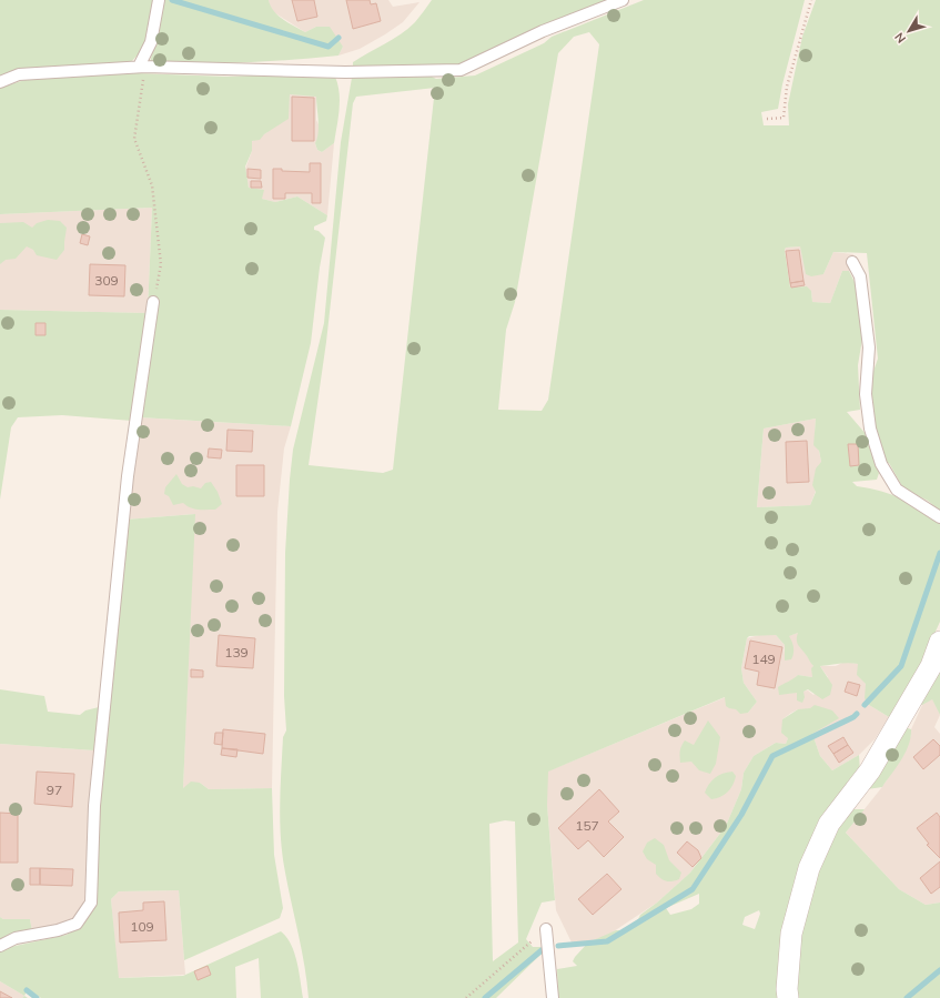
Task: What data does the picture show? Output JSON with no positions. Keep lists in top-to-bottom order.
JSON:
{
  "house_numbers": [
    "309",
    "139",
    "149",
    "97",
    "157",
    "109"
  ],
  "north": "bottom left"
}
